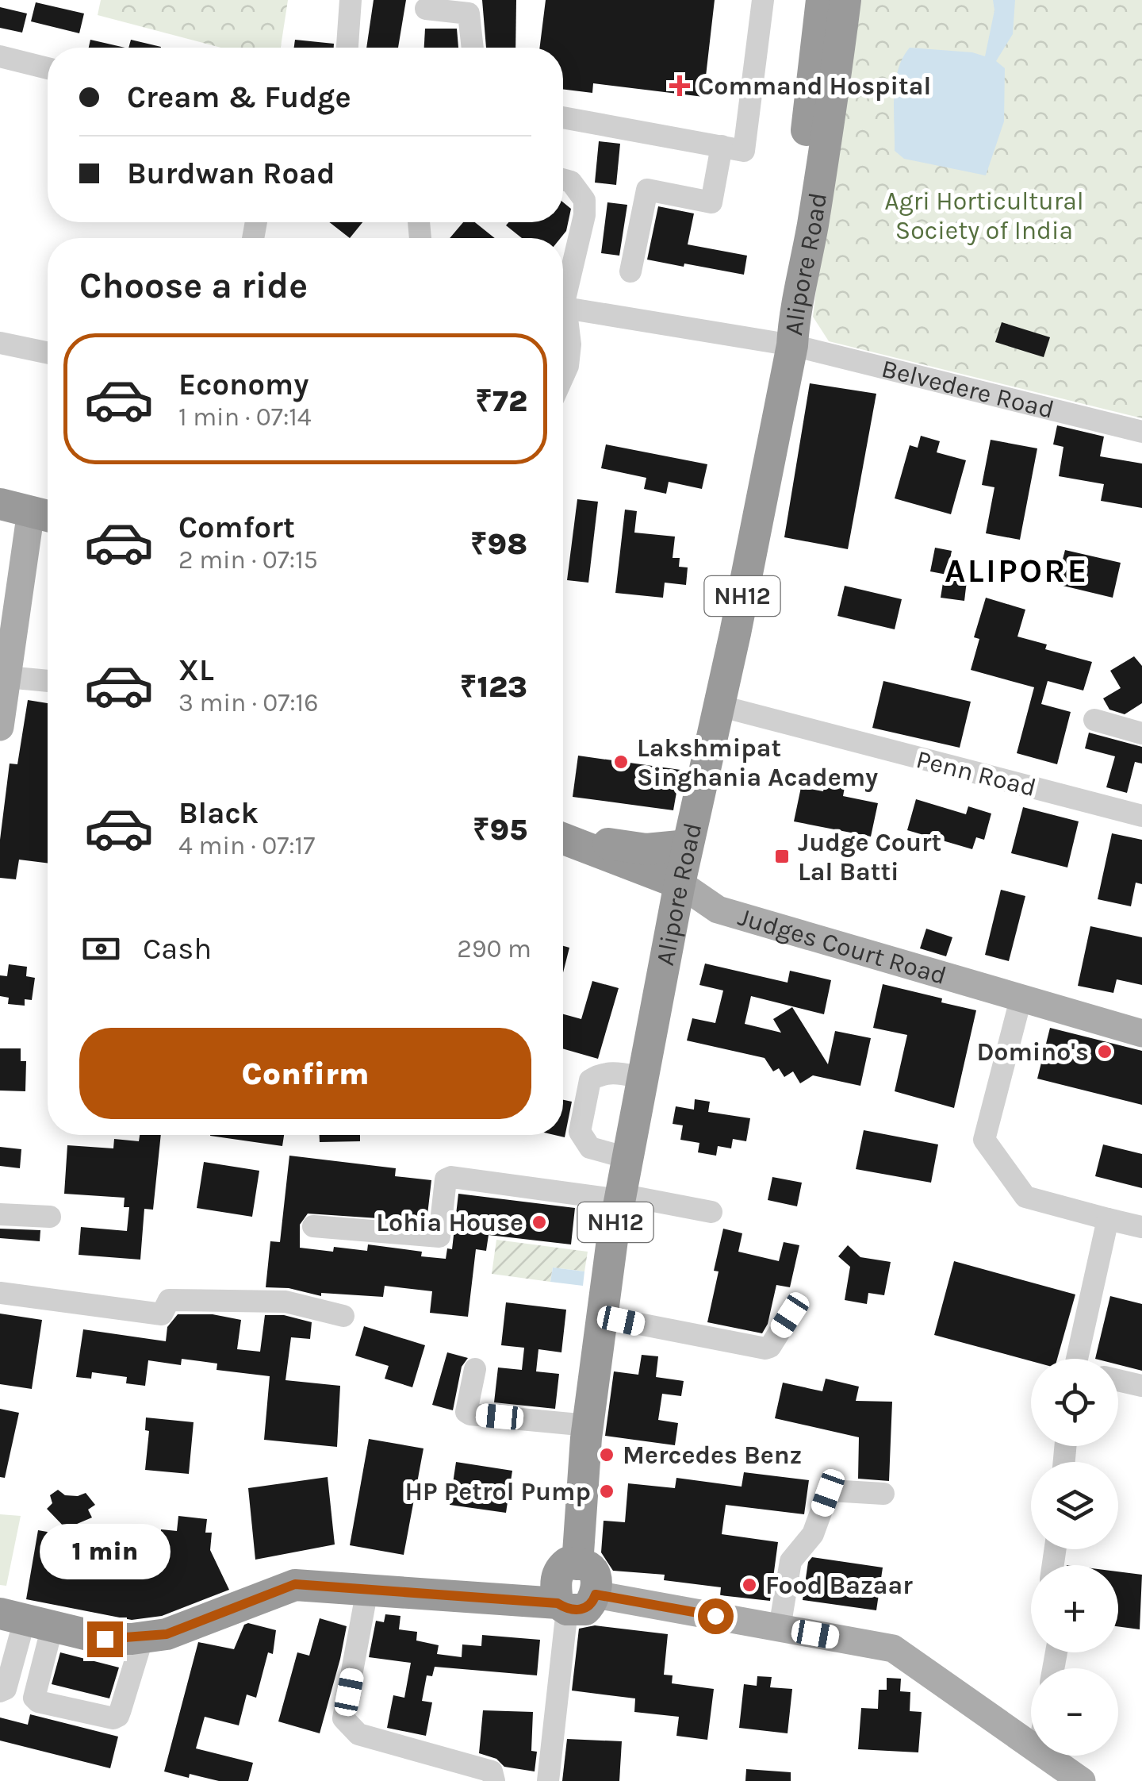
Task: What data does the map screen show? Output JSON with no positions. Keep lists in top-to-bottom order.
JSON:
{
  "streets": {
    "highway": ["Alipore Road", "NH12", "Judges Court Road"],
    "street": ["Belvedere Road", "Penn Road"]
  },
  "crossings": [
    ["Alipore Road", "Belvedere Road"],
    ["Alipore Road", "NH12"],
    ["Alipore Road", "Penn Road"],
    ["Alipore Road", "Judges Court Road"],
    ["Belvedere Road", "NH12"]
  ],
  "districts": ["ALIPORE"],
  "parks": ["Agri Horticultural Society of India"],
  "places": {
    "health": ["Command Hospital"],
    "other": [
      "Lakshmipat Singhania Academy",
      "Domino's",
      "Lohia House",
      "Mercedes Benz",
      "HP Petrol Pump",
      "Food Bazaar"
    ],
    "transit": ["Judge Court Lal Batti"]
  },
  "page": {
    "banner": ["Cream & Fudge", "Burdwan Road"],
    "heading": "Choose a ride",
    "list": [
      {
        "name": "Economy",
        "note": "1 min · 07:14",
        "value": "₹72"
      },
      {
        "name": "Comfort",
        "note": "2 min · 07:15",
        "value": "₹98"
      },
      {
        "name": "XL",
        "note": "3 min · 07:16",
        "value": "₹123"
      },
      {
        "name": "Black",
        "note": "4 min · 07:17",
        "value": "₹95"
      }
    ],
    "pay": ["Cash", "290 m"],
    "buttons": "Confirm",
    "map_buttons": ["+", "−"],
    "bubble": "1 min"
  }
}
